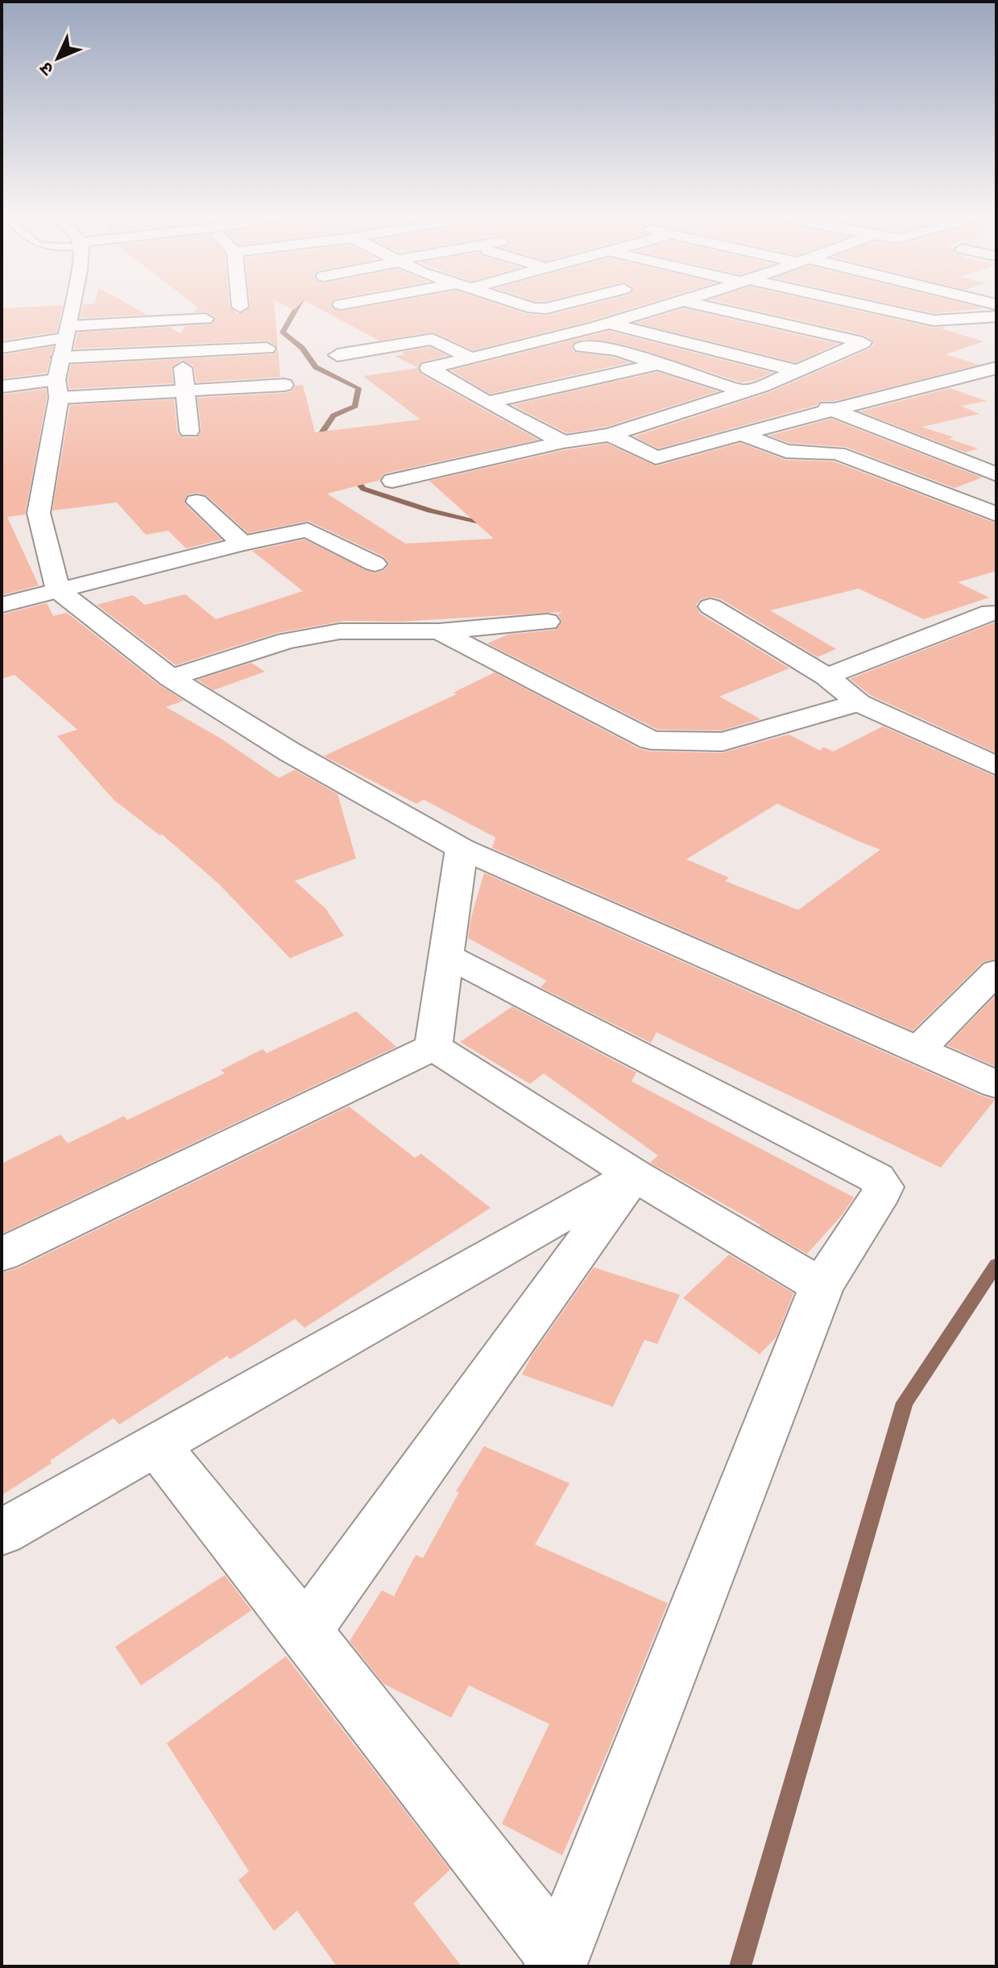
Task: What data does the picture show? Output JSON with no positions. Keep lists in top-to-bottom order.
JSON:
{
  "north": "bottom left"
}
